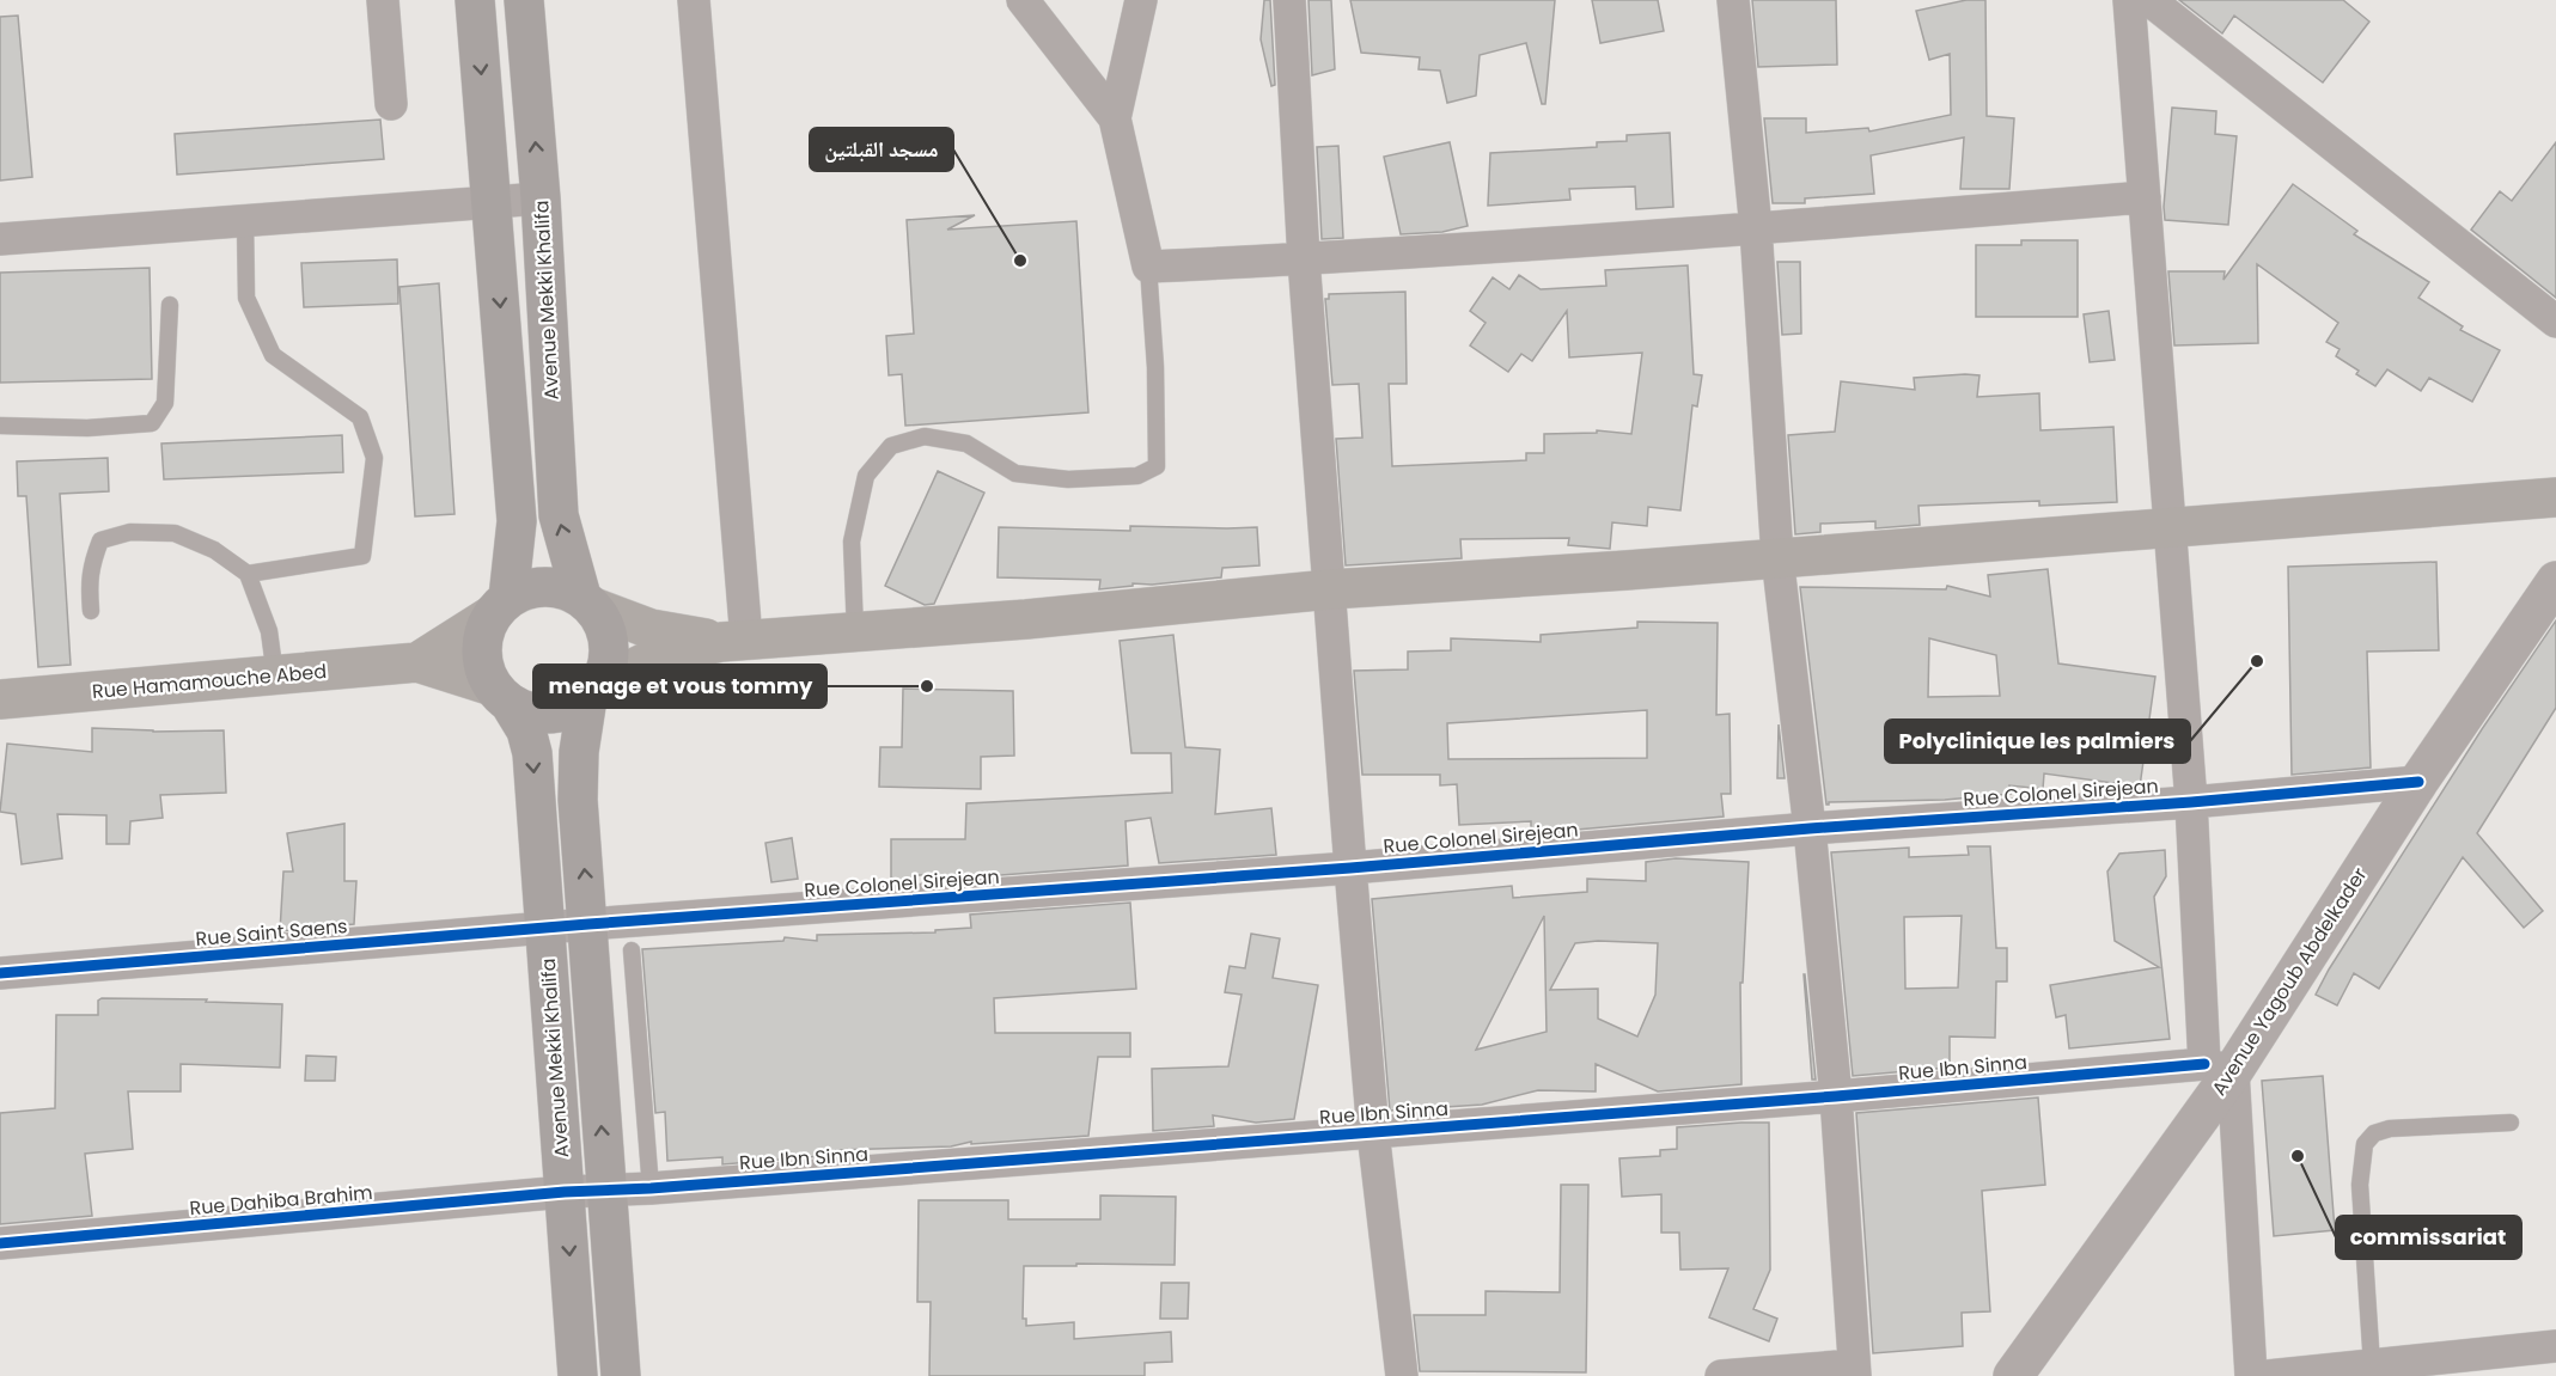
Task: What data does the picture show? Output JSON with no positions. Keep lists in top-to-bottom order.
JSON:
{
  "streets": {
    "main road": ["Avenue Mekki Khalifa", "Rue Hamamouche Abed"],
    "street": [
      "Rue Colonel Sirejean",
      "Rue Saint Saens",
      "Avenue Yagoub Abdelkader",
      "Rue Ibn Sinna",
      "Rue Dahiba Brahim"
    ]
  },
  "crossings": [
    ["Avenue Mekki Khalifa", "Rue Colonel Sirejean"],
    ["Avenue Mekki Khalifa", "Rue Saint Saens"],
    ["Avenue Mekki Khalifa", "Rue Ibn Sinna"],
    ["Avenue Mekki Khalifa", "Rue Dahiba Brahim"],
    ["Rue Colonel Sirejean", "Rue Saint Saens"],
    ["Rue Colonel Sirejean", "Avenue Yagoub Abdelkader"],
    ["Avenue Yagoub Abdelkader", "Rue Ibn Sinna"],
    ["Rue Ibn Sinna", "Rue Dahiba Brahim"]
  ],
  "places": [
    "مسجد القبلتين",
    "Polyclinique les palmiers",
    "menage et vous tommy",
    "commissariat"
  ]
}
